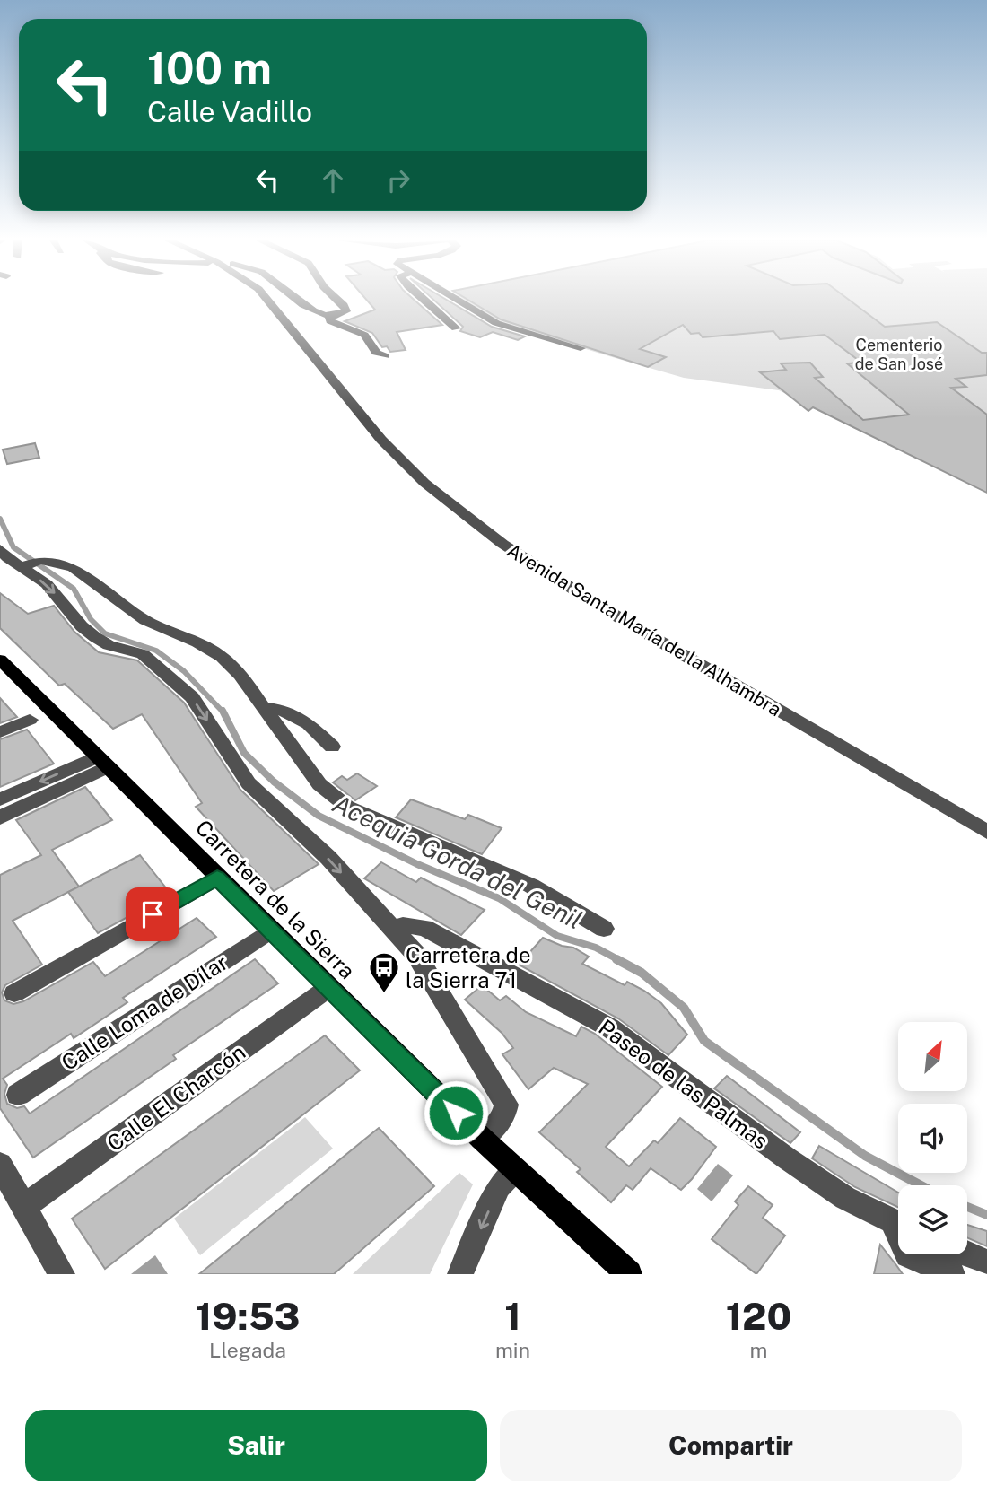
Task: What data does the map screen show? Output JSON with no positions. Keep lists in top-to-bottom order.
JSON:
{
  "streets": {
    "main road": ["Carretera de la Sierra"],
    "street": [
      "Avenida Santa María de la Alhambra",
      "Calle Loma de Dílar",
      "Paseo de las Palmas",
      "Calle El Charcón"
    ]
  },
  "crossings": [
    ["Carretera de la Sierra", "Calle Loma de Dílar"],
    ["Carretera de la Sierra", "Calle El Charcón"]
  ],
  "water": ["Acequia Gorda del Genil"],
  "parks": ["Cementerio de San José"],
  "places": {
    "bus stop": ["Carretera de la Sierra 71"]
  },
  "north": "top right",
  "page": {
    "turn": ["100 m", "Calle Vadillo"],
    "eta": [
      "19:53",
      "Llegada",
      "1",
      "min",
      "120",
      "m"
    ],
    "buttons": ["Salir", "Compartir"]
  }
}
